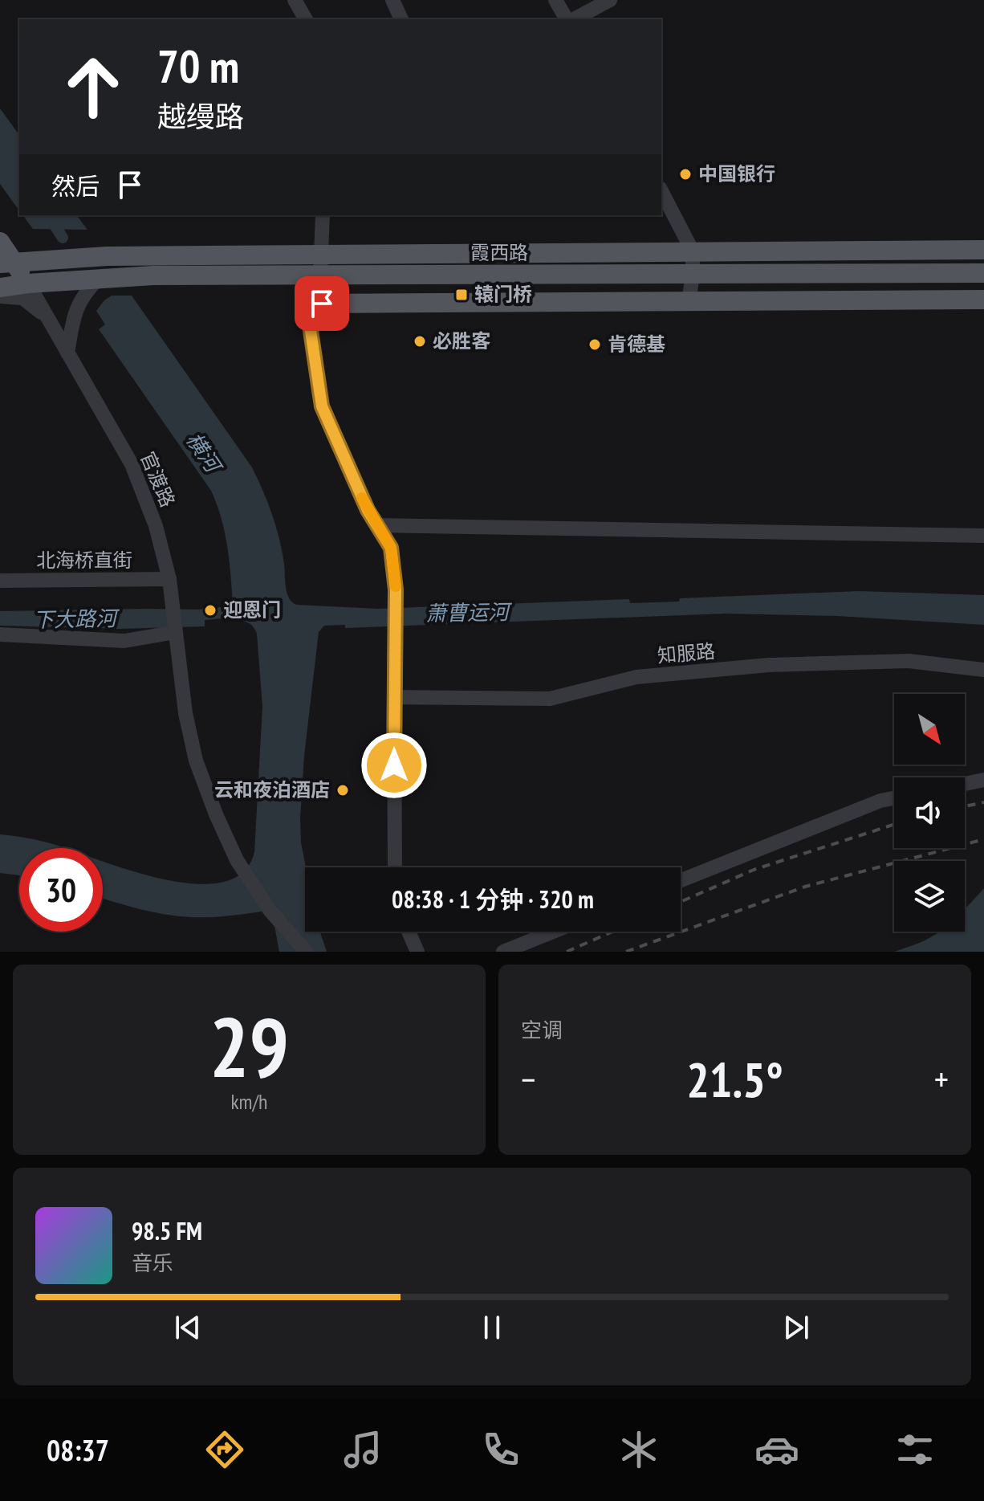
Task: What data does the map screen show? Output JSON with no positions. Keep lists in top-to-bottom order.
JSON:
{
  "streets": {
    "main road": ["霞西路"],
    "street": ["官渡路", "北海桥直街", "知服路"]
  },
  "crossings": [
    ["霞西路", "官渡路"],
    ["官渡路", "北海桥直街"]
  ],
  "water": ["横河", "萧曹运河", "下大路河"],
  "places": {
    "other": [
      "中国银行",
      "必胜客",
      "肯德基",
      "迎恩门",
      "云和夜泊酒店"
    ],
    "transit": ["辕门桥"]
  },
  "north": "bottom right",
  "page": {
    "turn": ["70 m", "越缦路"],
    "then": "然后",
    "limit": "30",
    "trip": "08:38 · 1 分钟 · 320 m",
    "tile": [
      ["29", "km/h"],
      "空调"
    ],
    "heat": ["−", "21.5°", "+"],
    "song": ["98.5 FM", "音乐"],
    "tabs": "08:37"
  }
}
